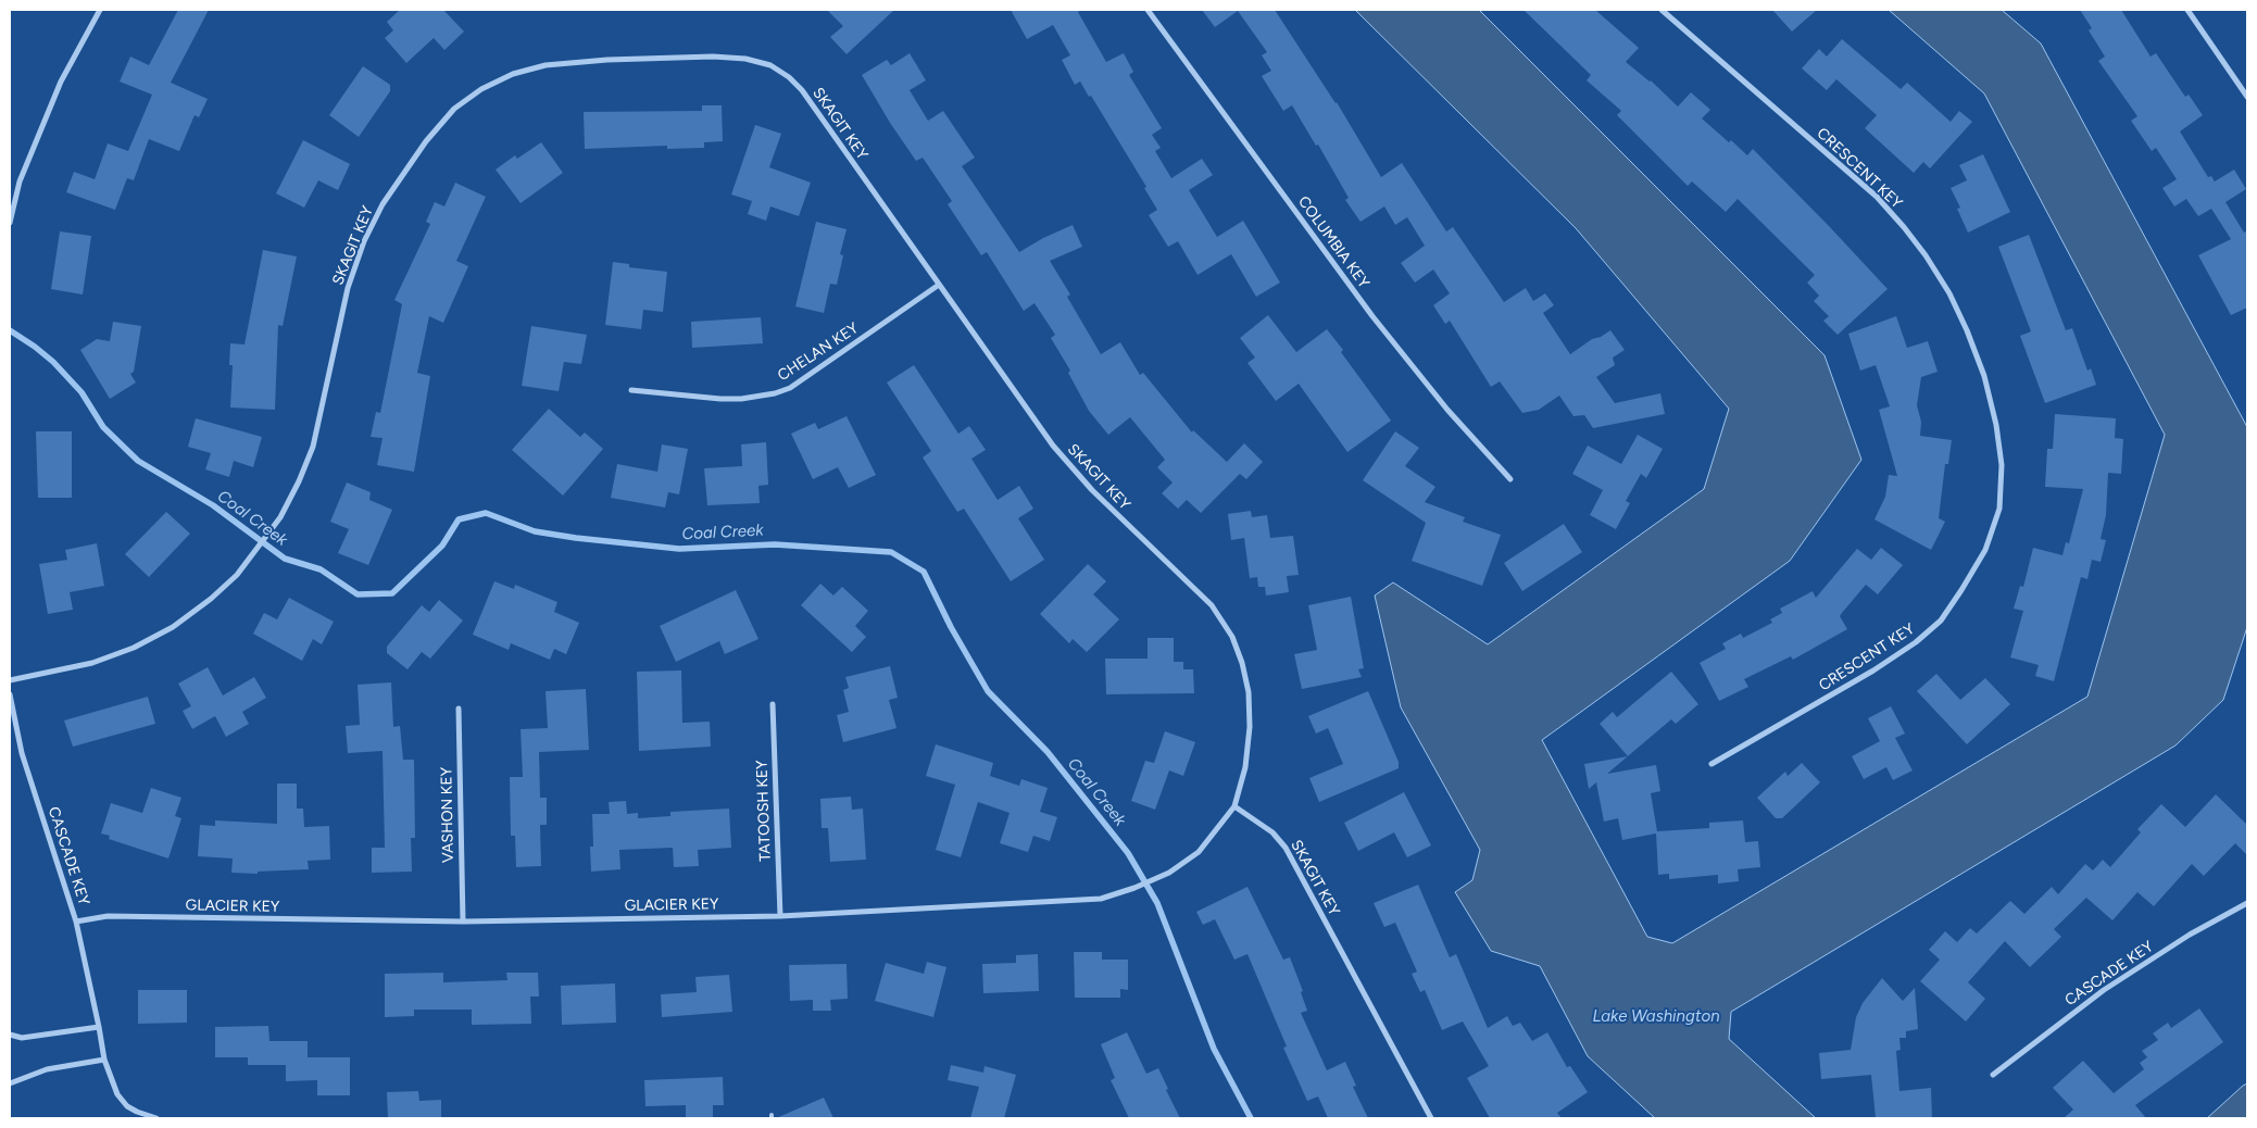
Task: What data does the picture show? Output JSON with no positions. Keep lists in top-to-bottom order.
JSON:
{
  "streets": {
    "street": [
      "SKAGIT KEY",
      "CRESCENT KEY",
      "COLUMBIA KEY",
      "CHELAN KEY",
      "TATOOSH KEY",
      "VASHON KEY",
      "CASCADE KEY",
      "GLACIER KEY"
    ]
  },
  "crossings": [
    ["SKAGIT KEY", "CHELAN KEY"],
    ["SKAGIT KEY", "GLACIER KEY"],
    ["TATOOSH KEY", "GLACIER KEY"],
    ["VASHON KEY", "GLACIER KEY"],
    ["CASCADE KEY", "GLACIER KEY"]
  ],
  "water": ["Coal Creek", "Lake Washington"]
}
